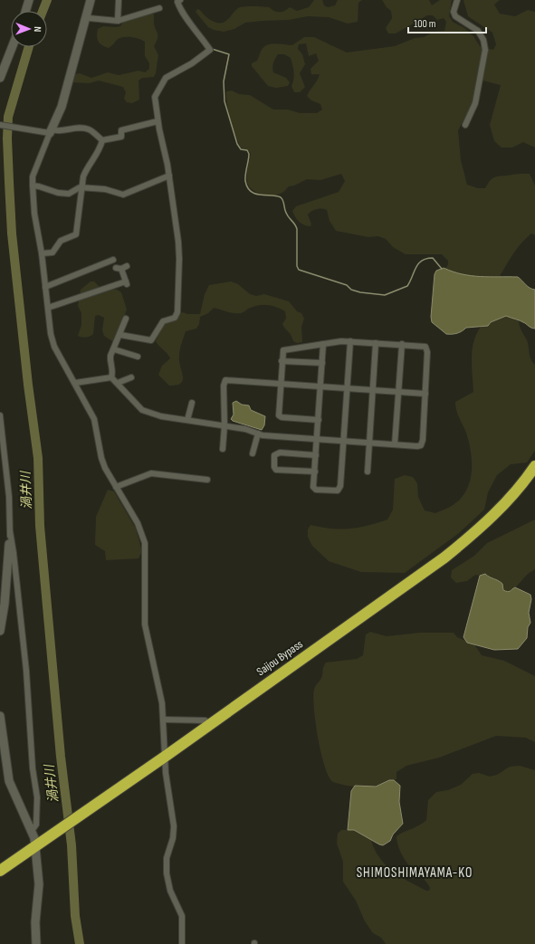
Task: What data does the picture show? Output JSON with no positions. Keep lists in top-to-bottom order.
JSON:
{
  "streets": {
    "highway": ["Saijou Bypass"]
  },
  "districts": ["SHIMOSHIMAYAMA-KO"],
  "water": ["渦井川"],
  "scale_bar": "100 m",
  "north": "right"
}
